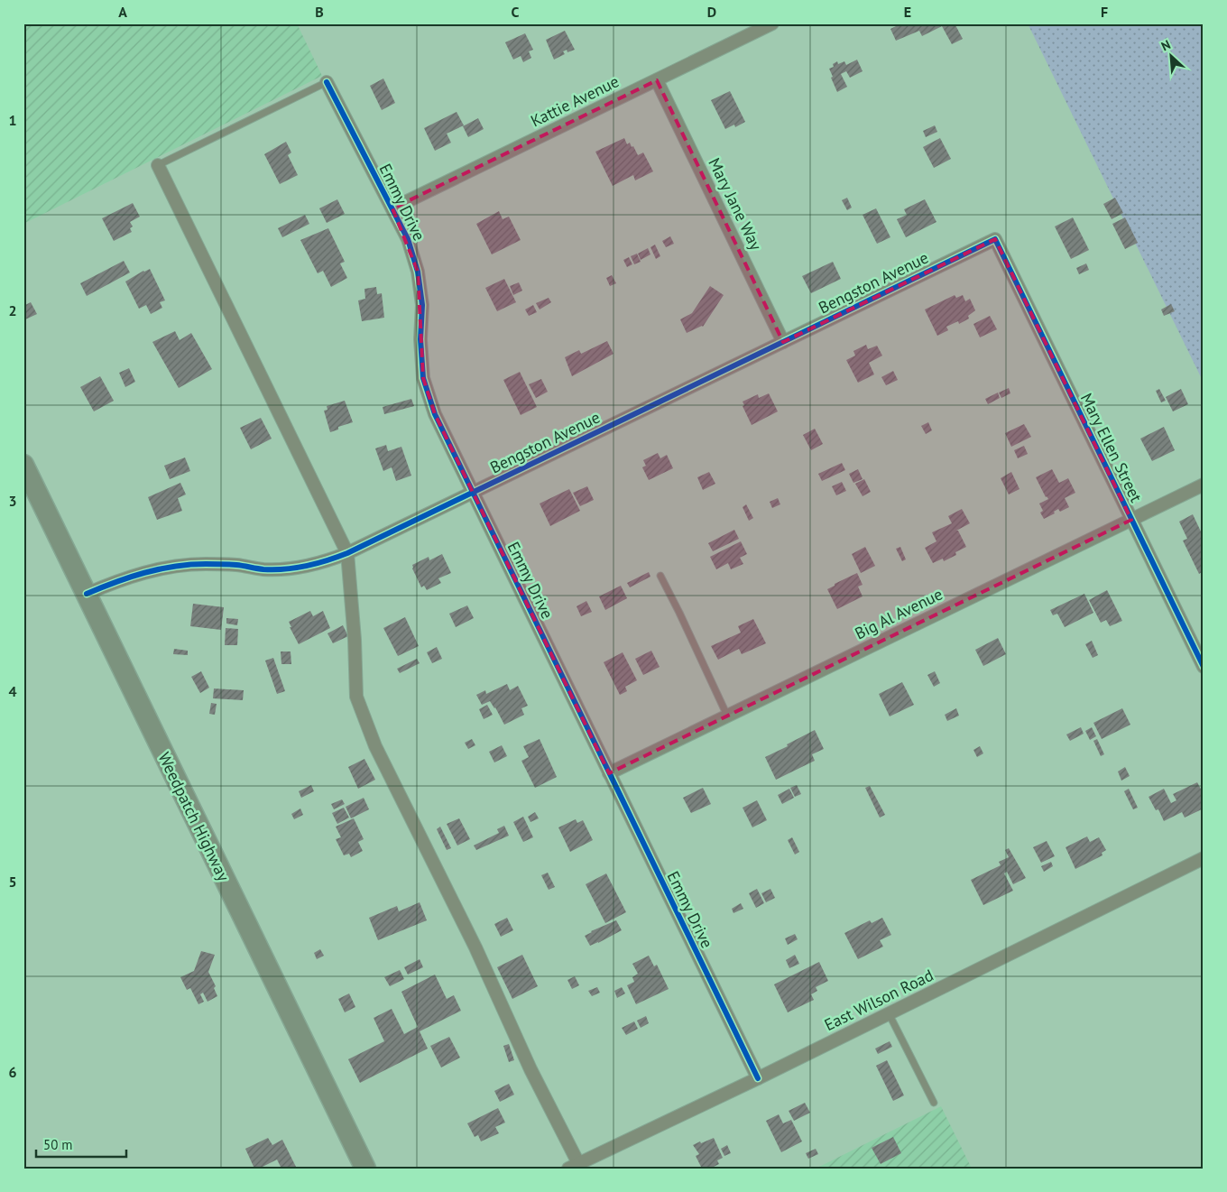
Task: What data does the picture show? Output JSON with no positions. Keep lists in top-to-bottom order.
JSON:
{
  "streets": {
    "main road": ["Weedpatch Highway"],
    "street": [
      "Kattie Avenue",
      "Emmy Drive",
      "Mary Jane Way",
      "Bengston Avenue",
      "Mary Ellen Street",
      "Big Al Avenue",
      "East Wilson Road"
    ]
  },
  "crossings": [
    ["Kattie Avenue", "Emmy Drive"],
    ["Kattie Avenue", "Mary Jane Way"],
    ["Emmy Drive", "Bengston Avenue"],
    ["Emmy Drive", "Big Al Avenue"],
    ["Emmy Drive", "East Wilson Road"],
    ["Mary Jane Way", "Bengston Avenue"],
    ["Bengston Avenue", "Mary Ellen Street"],
    ["Bengston Avenue", "Weedpatch Highway"],
    ["Mary Ellen Street", "Big Al Avenue"]
  ],
  "scale_bar": "50 m",
  "north": "top left",
  "grid": {
    "columns": [
      "A",
      "B",
      "C",
      "D",
      "E",
      "F"
    ],
    "rows": [
      "1",
      "2",
      "3",
      "4",
      "5",
      "6"
    ]
  }
}
